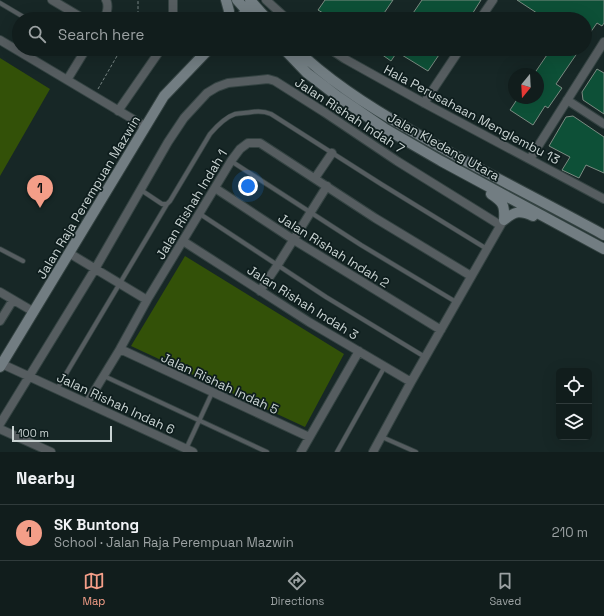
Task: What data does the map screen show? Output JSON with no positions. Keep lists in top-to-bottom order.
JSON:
{
  "streets": {
    "main road": ["Jalan Kledang Utara", "Jalan Raja Perempuan Mazwin"],
    "street": [
      "Hala Perusahaan Menglembu 13",
      "Jalan Rishah Indah 7",
      "Jalan Rishah Indah 1",
      "Jalan Rishah Indah 2",
      "Jalan Rishah Indah 3",
      "Jalan Rishah Indah 5",
      "Jalan Rishah Indah 6"
    ]
  },
  "crossings": [
    ["Jalan Rishah Indah 7", "Jalan Rishah Indah 6"],
    ["Jalan Raja Perempuan Mazwin", "Jalan Rishah Indah 6"],
    ["Jalan Rishah Indah 1", "Jalan Rishah Indah 2"],
    ["Jalan Rishah Indah 1", "Jalan Rishah Indah 3"],
    ["Jalan Rishah Indah 1", "Jalan Rishah Indah 5"],
    ["Jalan Rishah Indah 1", "Jalan Rishah Indah 6"]
  ],
  "scale_bar": "100 m",
  "north": "bottom",
  "page": {
    "search": "Search here",
    "pins": "1",
    "scale": "100 m",
    "heading": "Nearby",
    "list": [
      {
        "mark": "1",
        "name": "SK Buntong",
        "note": "School · Jalan Raja Perempuan Mazwin",
        "value": "210 m"
      }
    ],
    "nav": ["Map", "Directions", "Saved"]
  }
}
